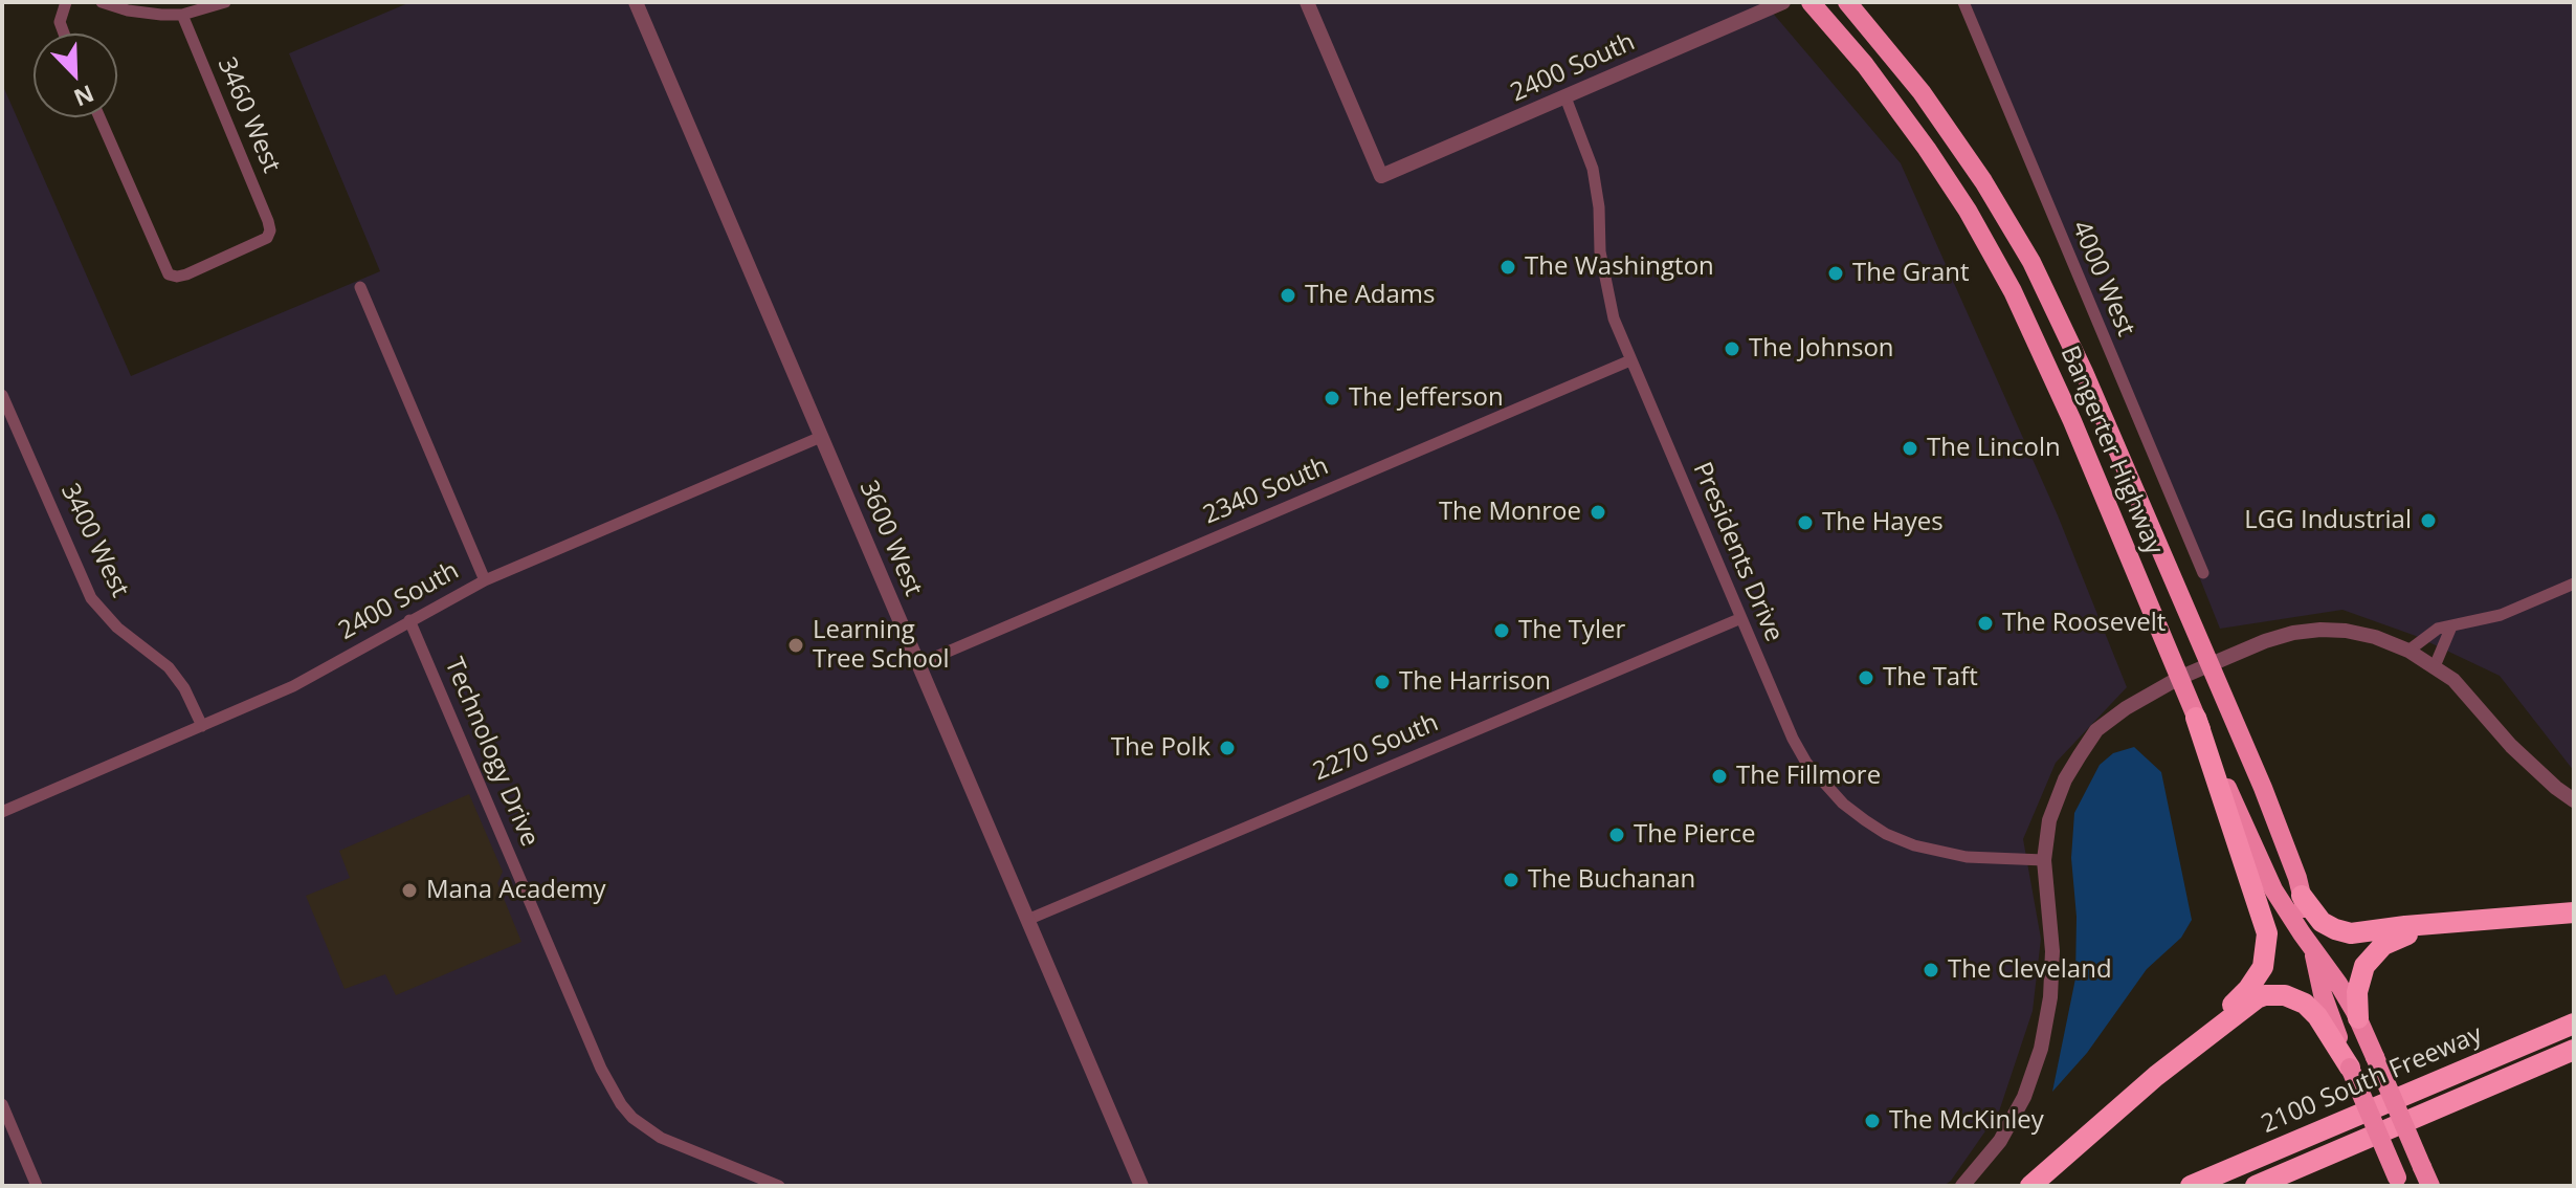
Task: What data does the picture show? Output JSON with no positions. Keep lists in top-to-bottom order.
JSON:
{
  "streets": {
    "highway": ["Bangerter Highway", "2100 South Freeway"],
    "street": [
      "2400 South",
      "3460 West",
      "4000 West",
      "2340 South",
      "3600 West",
      "3400 West",
      "Presidents Drive",
      "2270 South",
      "Technology Drive"
    ]
  },
  "crossings": [
    ["2400 South", "3600 West"],
    ["2400 South", "3400 West"],
    ["2400 South", "Presidents Drive"],
    ["2400 South", "Technology Drive"],
    ["2340 South", "3600 West"],
    ["2340 South", "Presidents Drive"],
    ["3600 West", "2270 South"],
    ["Presidents Drive", "2270 South"]
  ],
  "places": [
    "The Washington",
    "The Grant",
    "The Adams",
    "The Johnson",
    "The Jefferson",
    "The Lincoln",
    "The Monroe",
    "LGG Industrial",
    "The Hayes",
    "The Roosevelt",
    "The Tyler",
    "Learning Tree School",
    "The Taft",
    "The Harrison",
    "The Polk",
    "The Fillmore",
    "The Pierce",
    "The Buchanan",
    "Mana Academy",
    "The Cleveland",
    "The McKinley"
  ],
  "north": "bottom right"
}
